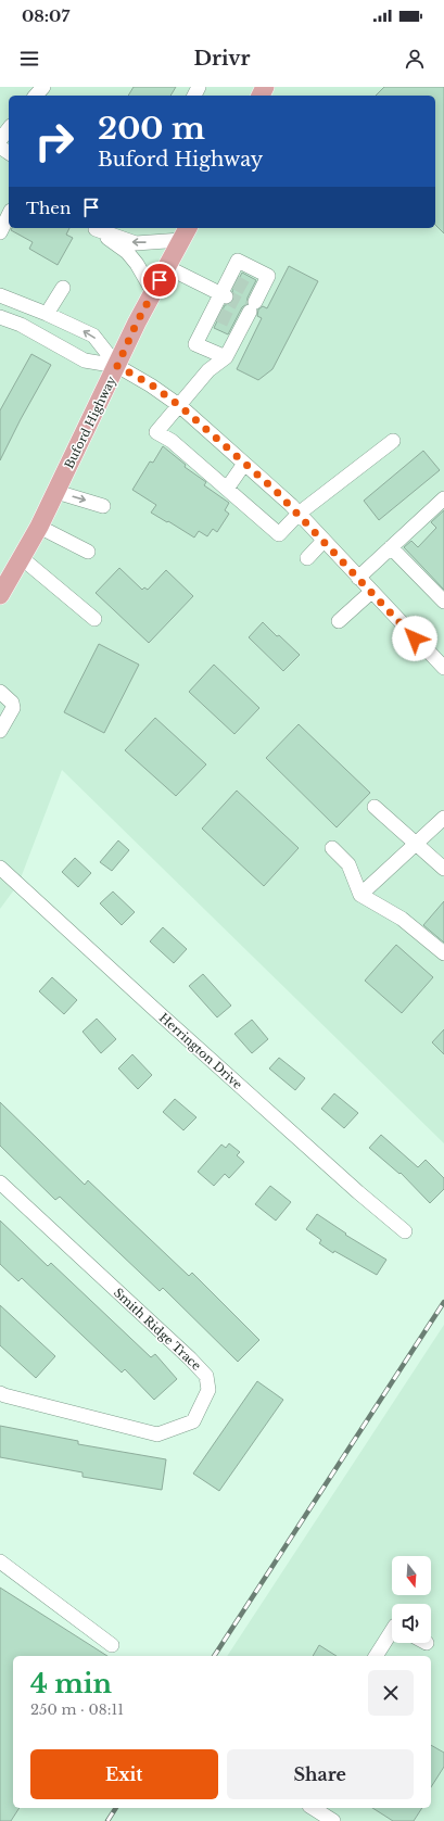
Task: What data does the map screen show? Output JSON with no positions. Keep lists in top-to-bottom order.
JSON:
{
  "streets": {
    "main road": ["Buford Highway"],
    "street": ["Herrington Drive", "Smith Ridge Trace"]
  },
  "north": "bottom",
  "page": {
    "status": "08:07",
    "header": "Drivr",
    "turn": ["200 m", "Buford Highway"],
    "then": "Then",
    "heading": ["4 min", "250 m · 08:11"],
    "buttons": ["Exit", "Share"]
  }
}
